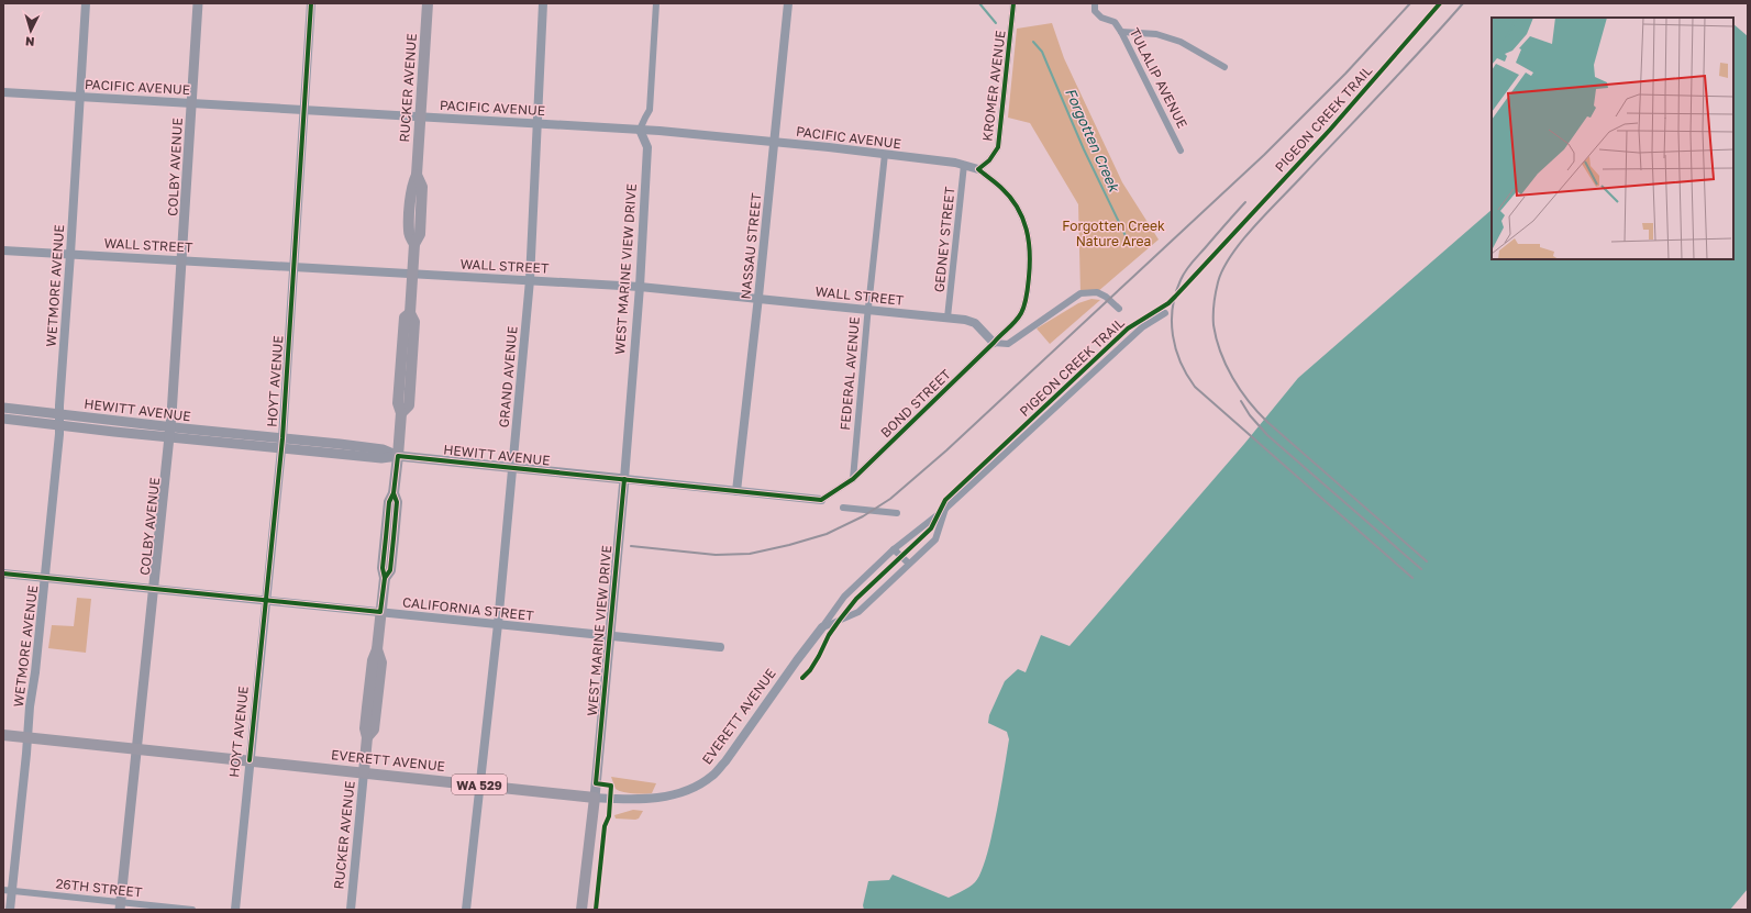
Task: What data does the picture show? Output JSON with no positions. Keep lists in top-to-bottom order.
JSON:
{
  "streets": {
    "main road": [
      "RUCKER AVENUE",
      "COLBY AVENUE",
      "WEST MARINE VIEW DRIVE",
      "HEWITT AVENUE",
      "EVERETT AVENUE",
      "WA 529"
    ],
    "street": [
      "TULALIP AVENUE",
      "KROMER AVENUE",
      "PACIFIC AVENUE",
      "GEDNEY STREET",
      "WALL STREET",
      "NASSAU STREET",
      "WETMORE AVENUE",
      "FEDERAL AVENUE",
      "GRAND AVENUE",
      "HOYT AVENUE",
      "BOND STREET",
      "CALIFORNIA STREET",
      "26TH STREET"
    ],
    "cycle path": ["PIGEON CREEK TRAIL"]
  },
  "crossings": [
    ["KROMER AVENUE", "PACIFIC AVENUE"],
    ["PACIFIC AVENUE", "RUCKER AVENUE"],
    ["PACIFIC AVENUE", "COLBY AVENUE"],
    ["PACIFIC AVENUE", "GEDNEY STREET"],
    ["PACIFIC AVENUE", "NASSAU STREET"],
    ["PACIFIC AVENUE", "WEST MARINE VIEW DRIVE"],
    ["PACIFIC AVENUE", "WETMORE AVENUE"],
    ["PACIFIC AVENUE", "FEDERAL AVENUE"],
    ["PACIFIC AVENUE", "GRAND AVENUE"],
    ["PACIFIC AVENUE", "HOYT AVENUE"],
    ["RUCKER AVENUE", "WALL STREET"],
    ["RUCKER AVENUE", "HEWITT AVENUE"],
    ["RUCKER AVENUE", "CALIFORNIA STREET"],
    ["RUCKER AVENUE", "EVERETT AVENUE"],
    ["COLBY AVENUE", "WALL STREET"],
    ["COLBY AVENUE", "HEWITT AVENUE"],
    ["COLBY AVENUE", "CALIFORNIA STREET"],
    ["COLBY AVENUE", "EVERETT AVENUE"],
    ["COLBY AVENUE", "26TH STREET"],
    ["GEDNEY STREET", "WALL STREET"],
    ["WALL STREET", "NASSAU STREET"],
    ["WALL STREET", "WEST MARINE VIEW DRIVE"],
    ["WALL STREET", "WETMORE AVENUE"],
    ["WALL STREET", "FEDERAL AVENUE"],
    ["WALL STREET", "GRAND AVENUE"],
    ["WALL STREET", "HOYT AVENUE"],
    ["WALL STREET", "BOND STREET"],
    ["NASSAU STREET", "HEWITT AVENUE"],
    ["WEST MARINE VIEW DRIVE", "HEWITT AVENUE"],
    ["WEST MARINE VIEW DRIVE", "CALIFORNIA STREET"],
    ["WEST MARINE VIEW DRIVE", "EVERETT AVENUE"],
    ["WETMORE AVENUE", "HEWITT AVENUE"],
    ["WETMORE AVENUE", "CALIFORNIA STREET"],
    ["WETMORE AVENUE", "EVERETT AVENUE"],
    ["WETMORE AVENUE", "26TH STREET"],
    ["FEDERAL AVENUE", "BOND STREET"],
    ["GRAND AVENUE", "HEWITT AVENUE"],
    ["GRAND AVENUE", "CALIFORNIA STREET"],
    ["GRAND AVENUE", "EVERETT AVENUE"],
    ["HOYT AVENUE", "HEWITT AVENUE"],
    ["HOYT AVENUE", "CALIFORNIA STREET"],
    ["HOYT AVENUE", "EVERETT AVENUE"]
  ],
  "water": ["Forgotten Creek"],
  "parks": ["Forgotten Creek Nature Area"],
  "north": "bottom"
}
